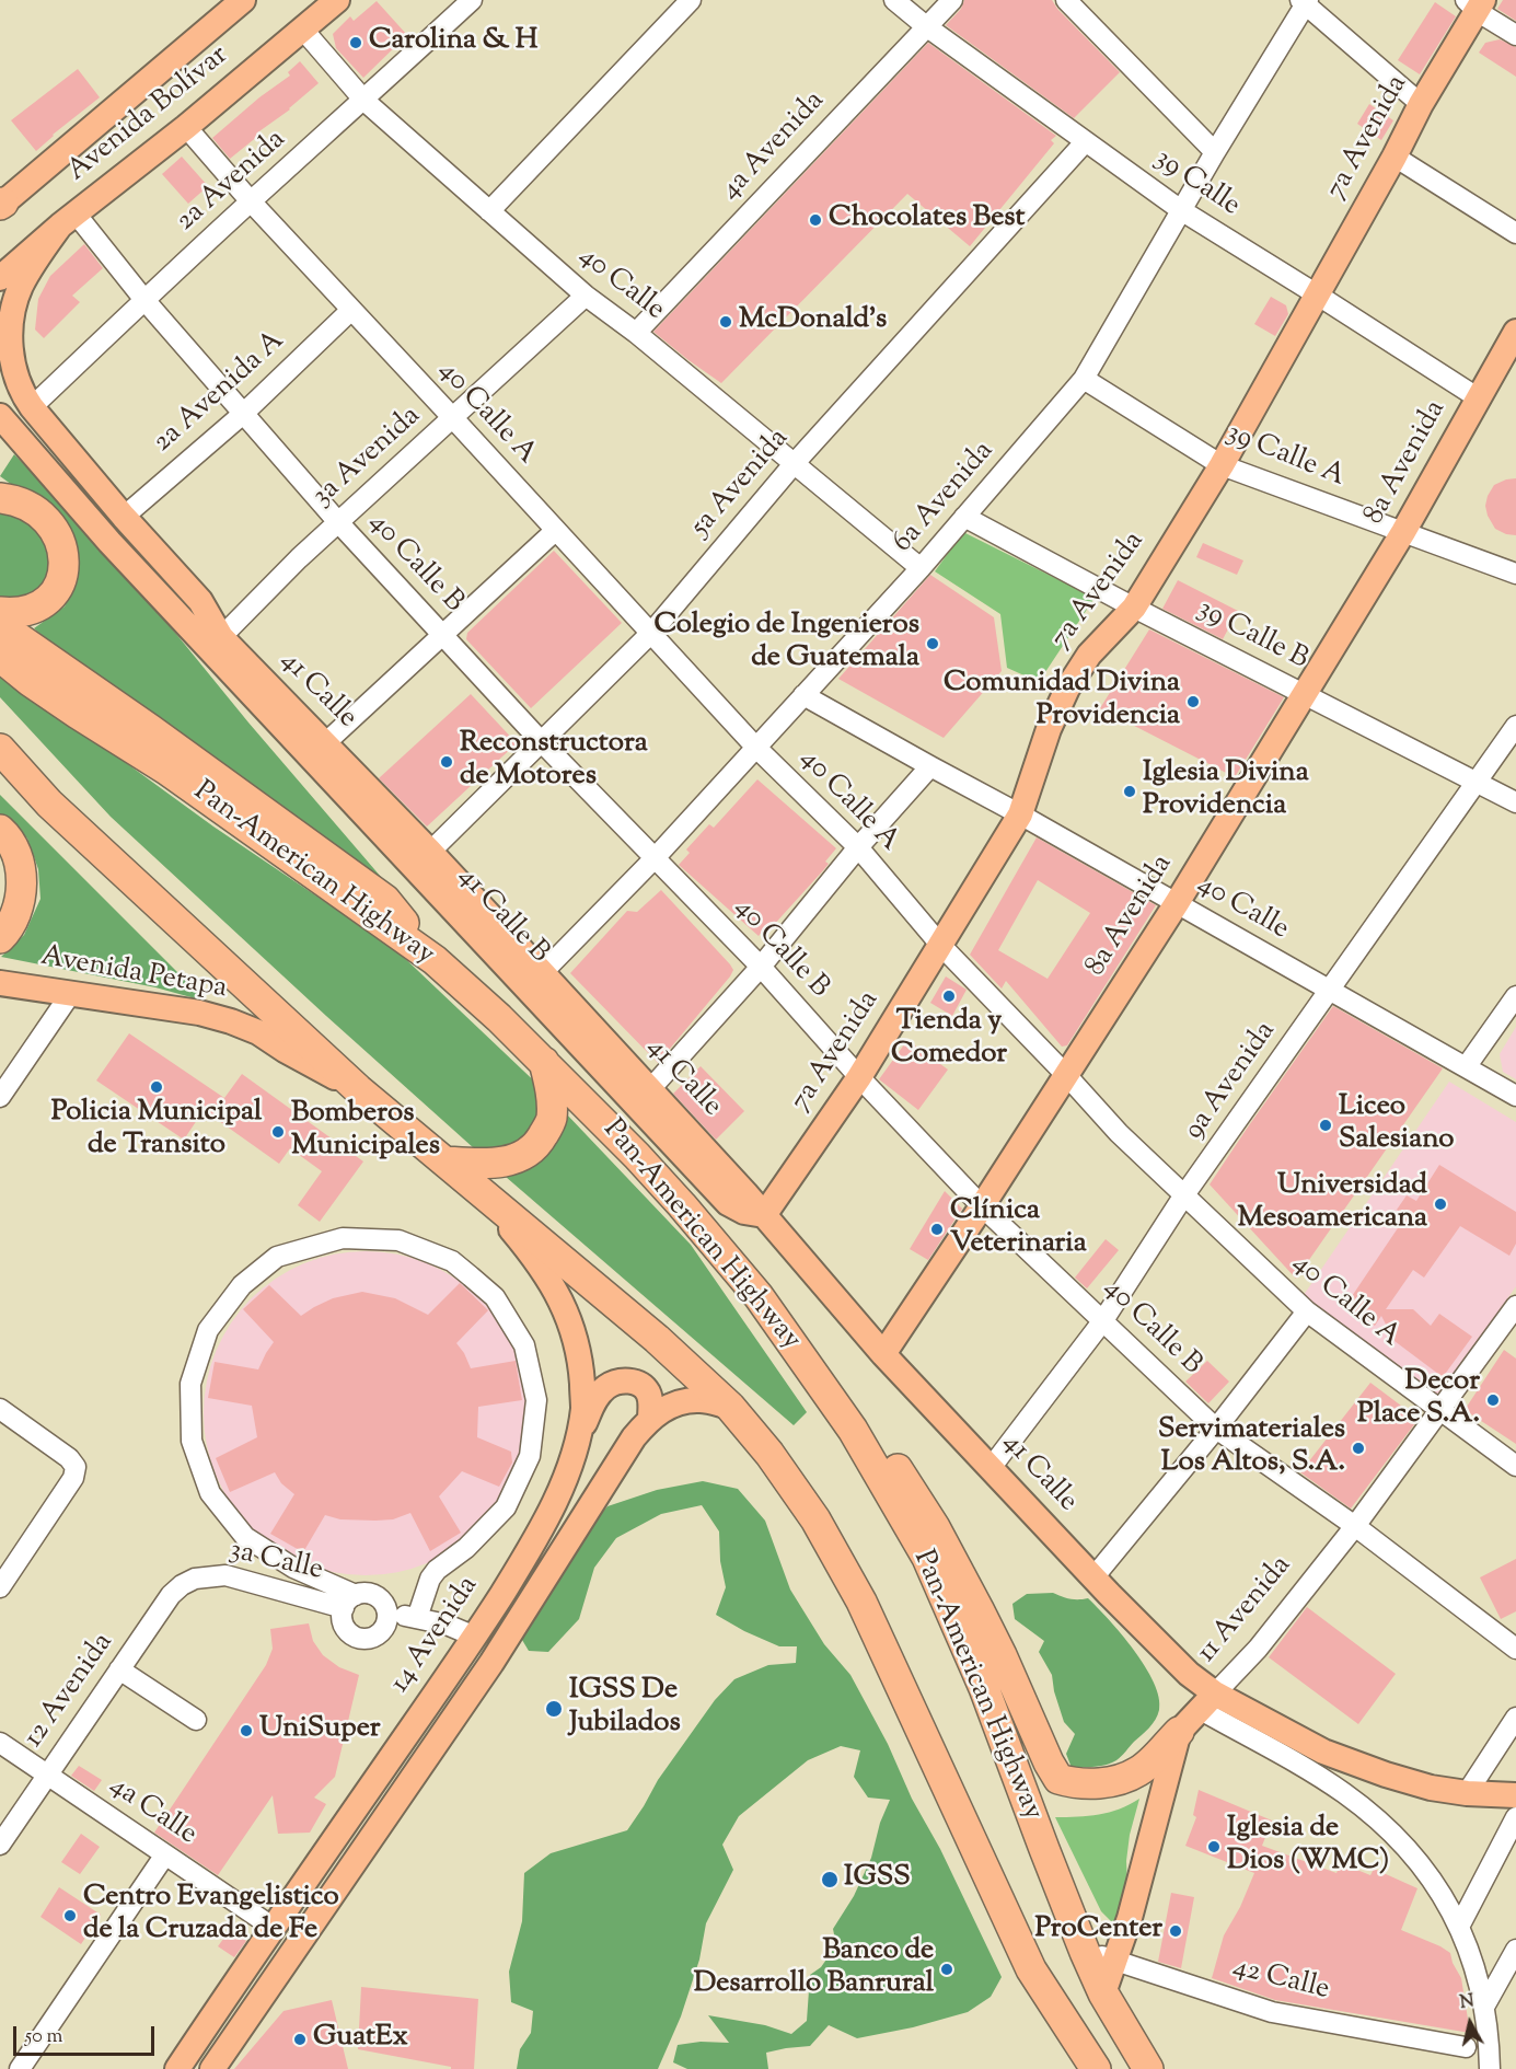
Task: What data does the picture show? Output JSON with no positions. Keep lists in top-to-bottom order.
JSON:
{
  "streets": {
    "highway": ["Pan-American Highway"],
    "main road": [
      "Avenida Bolívar",
      "7a Avenida",
      "8a Avenida",
      "41 Calle",
      "41 Calle B",
      "Avenida Petapa",
      "11 Avenida",
      "14 Avenida"
    ],
    "street": [
      "4a Avenida",
      "2a Avenida",
      "39 Calle",
      "40 Calle",
      "2a Avenida A",
      "40 Calle A",
      "39 Calle A",
      "3a Avenida",
      "5a Avenida",
      "6a Avenida",
      "40 Calle B",
      "39 Calle B",
      "9a Avenida",
      "3a Calle",
      "12 Avenida",
      "4a Calle",
      "42 Calle"
    ]
  },
  "crossings": [
    ["Avenida Bolívar", "40 Calle"],
    ["Avenida Bolívar", "40 Calle A"],
    ["Avenida Bolívar", "40 Calle B"],
    ["Avenida Bolívar", "41 Calle"],
    ["7a Avenida", "39 Calle"],
    ["7a Avenida", "40 Calle"],
    ["7a Avenida", "40 Calle A"],
    ["7a Avenida", "39 Calle A"],
    ["7a Avenida", "40 Calle B"],
    ["7a Avenida", "39 Calle B"],
    ["7a Avenida", "41 Calle"],
    ["7a Avenida", "41 Calle B"],
    ["4a Avenida", "39 Calle"],
    ["4a Avenida", "40 Calle"],
    ["2a Avenida", "40 Calle"],
    ["2a Avenida", "40 Calle A"],
    ["2a Avenida", "40 Calle B"],
    ["2a Avenida", "41 Calle"],
    ["39 Calle", "8a Avenida"],
    ["39 Calle", "5a Avenida"],
    ["39 Calle", "6a Avenida"],
    ["40 Calle", "3a Avenida"],
    ["40 Calle", "8a Avenida"],
    ["40 Calle", "5a Avenida"],
    ["40 Calle", "6a Avenida"],
    ["40 Calle", "9a Avenida"],
    ["2a Avenida A", "40 Calle A"],
    ["2a Avenida A", "40 Calle B"],
    ["2a Avenida A", "41 Calle"],
    ["40 Calle A", "3a Avenida"],
    ["40 Calle A", "8a Avenida"],
    ["40 Calle A", "5a Avenida"],
    ["40 Calle A", "6a Avenida"],
    ["40 Calle A", "9a Avenida"],
    ["40 Calle A", "11 Avenida"],
    ["39 Calle A", "8a Avenida"],
    ["39 Calle A", "6a Avenida"],
    ["3a Avenida", "40 Calle B"],
    ["3a Avenida", "41 Calle"],
    ["3a Avenida", "41 Calle B"],
    ["8a Avenida", "40 Calle B"],
    ["8a Avenida", "39 Calle B"],
    ["8a Avenida", "41 Calle"],
    ["5a Avenida", "40 Calle B"],
    ["5a Avenida", "41 Calle"],
    ["6a Avenida", "40 Calle B"],
    ["6a Avenida", "39 Calle B"],
    ["6a Avenida", "41 Calle"],
    ["40 Calle B", "41 Calle"],
    ["40 Calle B", "9a Avenida"],
    ["40 Calle B", "11 Avenida"],
    ["39 Calle B", "9a Avenida"],
    ["41 Calle", "41 Calle B"],
    ["41 Calle", "9a Avenida"],
    ["41 Calle", "11 Avenida"],
    ["Pan-American Highway", "42 Calle"],
    ["3a Calle", "12 Avenida"],
    ["14 Avenida", "4a Calle"],
    ["12 Avenida", "4a Calle"]
  ],
  "places": [
    "Carolina & H",
    "Chocolates Best",
    "McDonald's",
    "Colegio de Ingenieros de Guatemala",
    "Comunidad Divina Providencia",
    "Reconstructora de Motores",
    "Iglesia Divina Providencia",
    "Tienda y Comedor",
    "Policia Municipal de Transito",
    "Liceo Salesiano",
    "Bomberos Municipales",
    "Universidad Mesoamericana",
    "Clínica Veterinaria",
    "Decor Place S.A.",
    "Servimateriales Los Altos, S.A.",
    "IGSS De Jubilados",
    "UniSuper",
    "Iglesia de Dios (WMC)",
    "IGSS",
    "Centro Evangelistico de la Cruzada de Fe",
    "ProCenter",
    "Banco de Desarrollo Banrural",
    "GuatEx"
  ],
  "scale_bar": "50 m",
  "north": "top"
}
